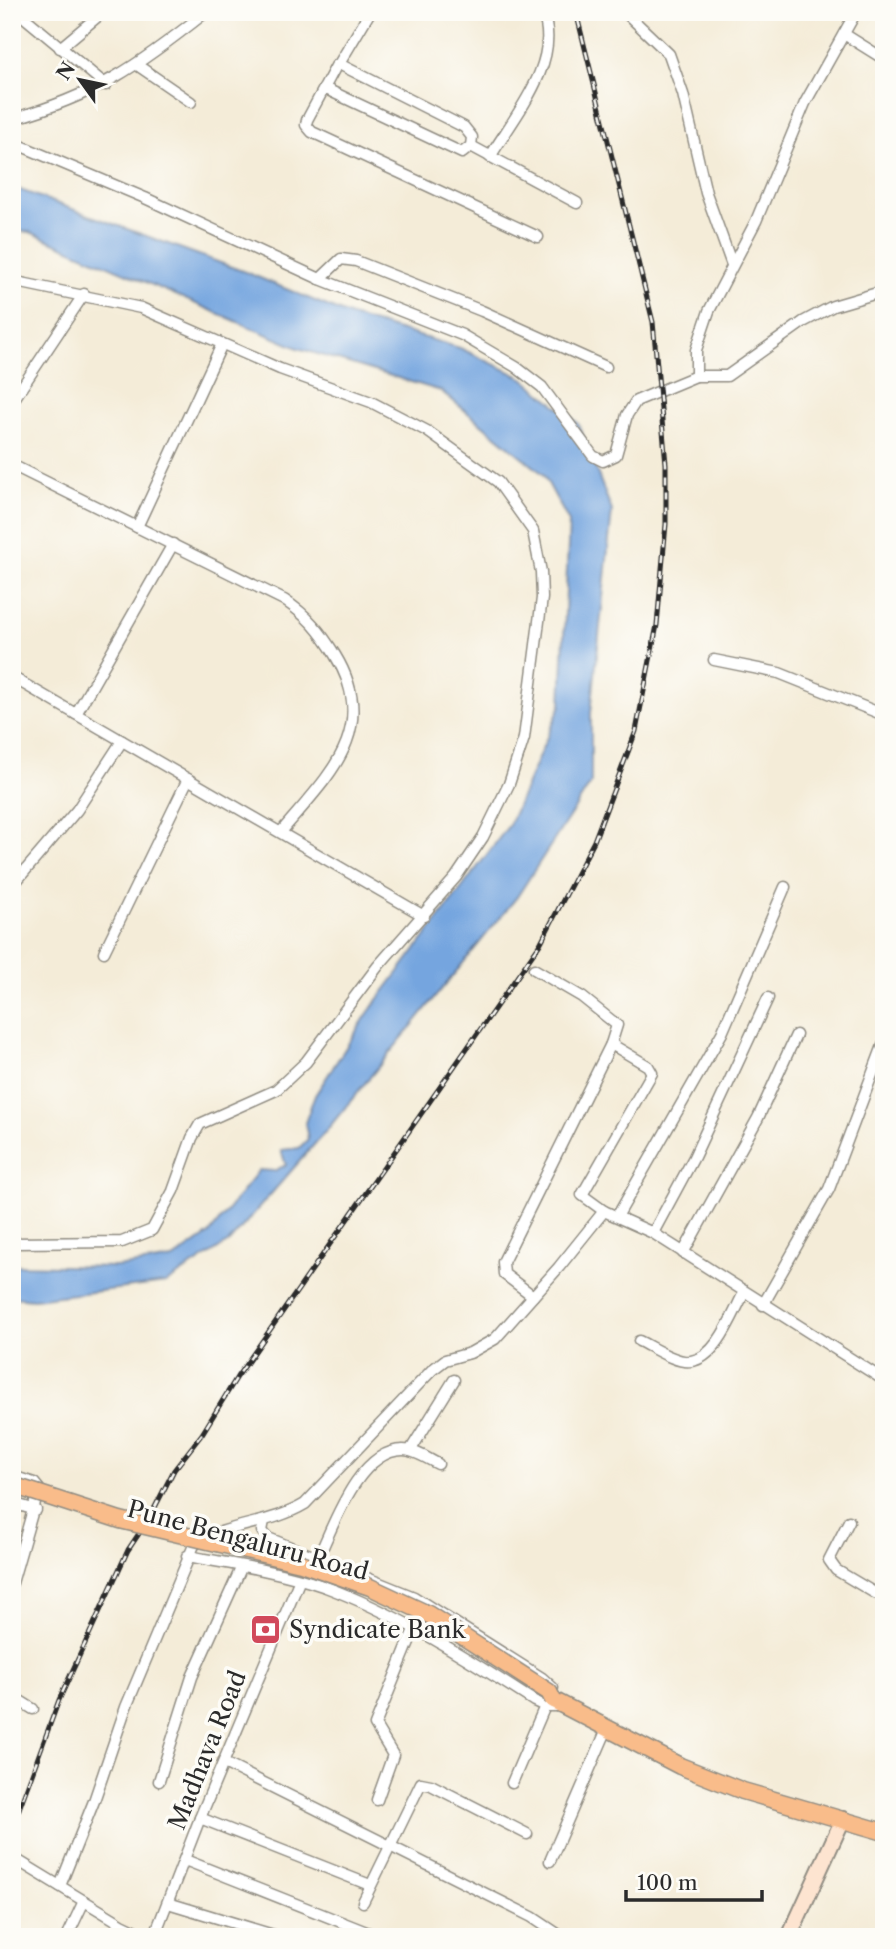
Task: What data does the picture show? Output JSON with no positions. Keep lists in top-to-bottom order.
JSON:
{
  "streets": {
    "main road": ["Pune Bengaluru Road"],
    "street": ["Madhava Road"]
  },
  "places": {
    "bank": ["Syndicate Bank"]
  },
  "scale_bar": "100 m",
  "north": "top left"
}
